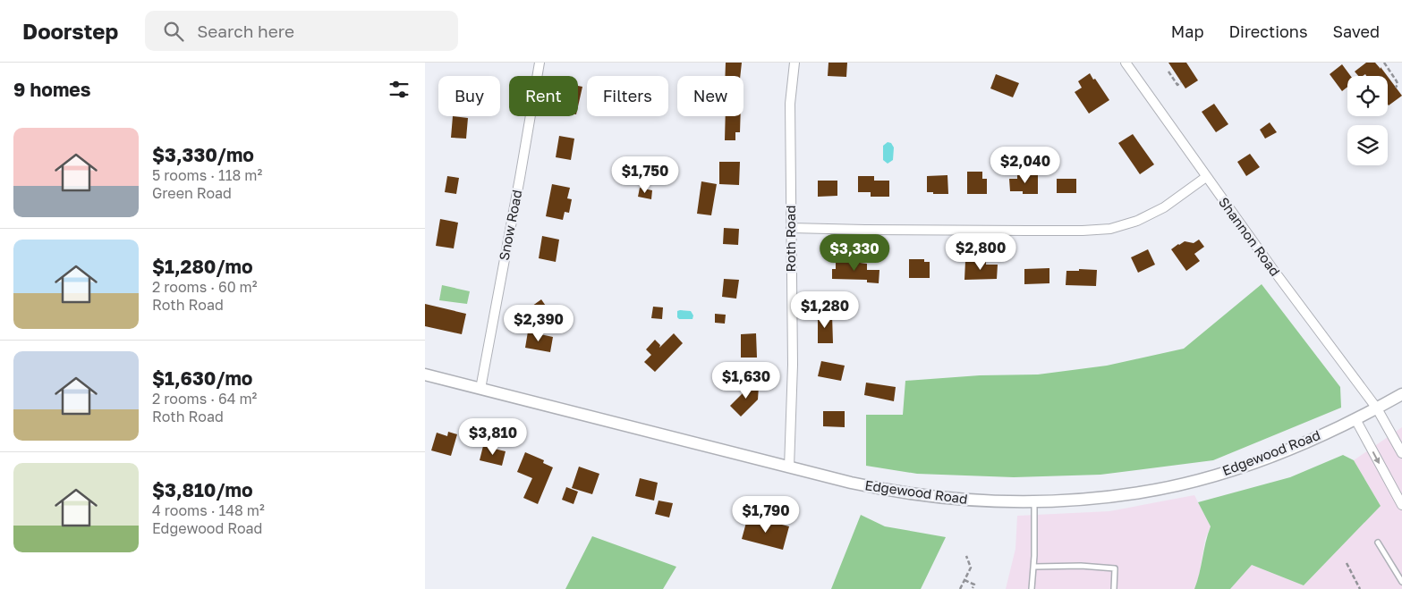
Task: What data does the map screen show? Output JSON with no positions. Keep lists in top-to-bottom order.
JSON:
{
  "streets": {
    "street": [
      "Snow Road",
      "Shannon Road",
      "Roth Road",
      "Edgewood Road"
    ]
  },
  "crossings": [
    ["Snow Road", "Edgewood Road"],
    ["Shannon Road", "Edgewood Road"],
    ["Roth Road", "Edgewood Road"]
  ],
  "page": {
    "header": "Doorstep",
    "search": "Search here",
    "nav": ["Map", "Directions", "Saved"],
    "heading": "9 homes",
    "chip": [
      "Buy",
      "Rent",
      "Filters",
      "New"
    ],
    "list": [
      {
        "name": "$3,330/mo",
        "note": "5 rooms · 118 m² · Green Road"
      },
      {
        "name": "$1,280/mo",
        "note": "2 rooms · 60 m² · Roth Road"
      },
      {
        "name": "$1,630/mo",
        "note": "2 rooms · 64 m² · Roth Road"
      },
      {
        "name": "$3,810/mo",
        "note": "4 rooms · 148 m² · Edgewood Road"
      }
    ],
    "price": [
      "$2,040",
      "$1,750",
      "$2,800",
      "$3,330",
      "$1,280",
      "$2,390",
      "$1,630",
      "$3,810",
      "$1,790"
    ]
  }
}
